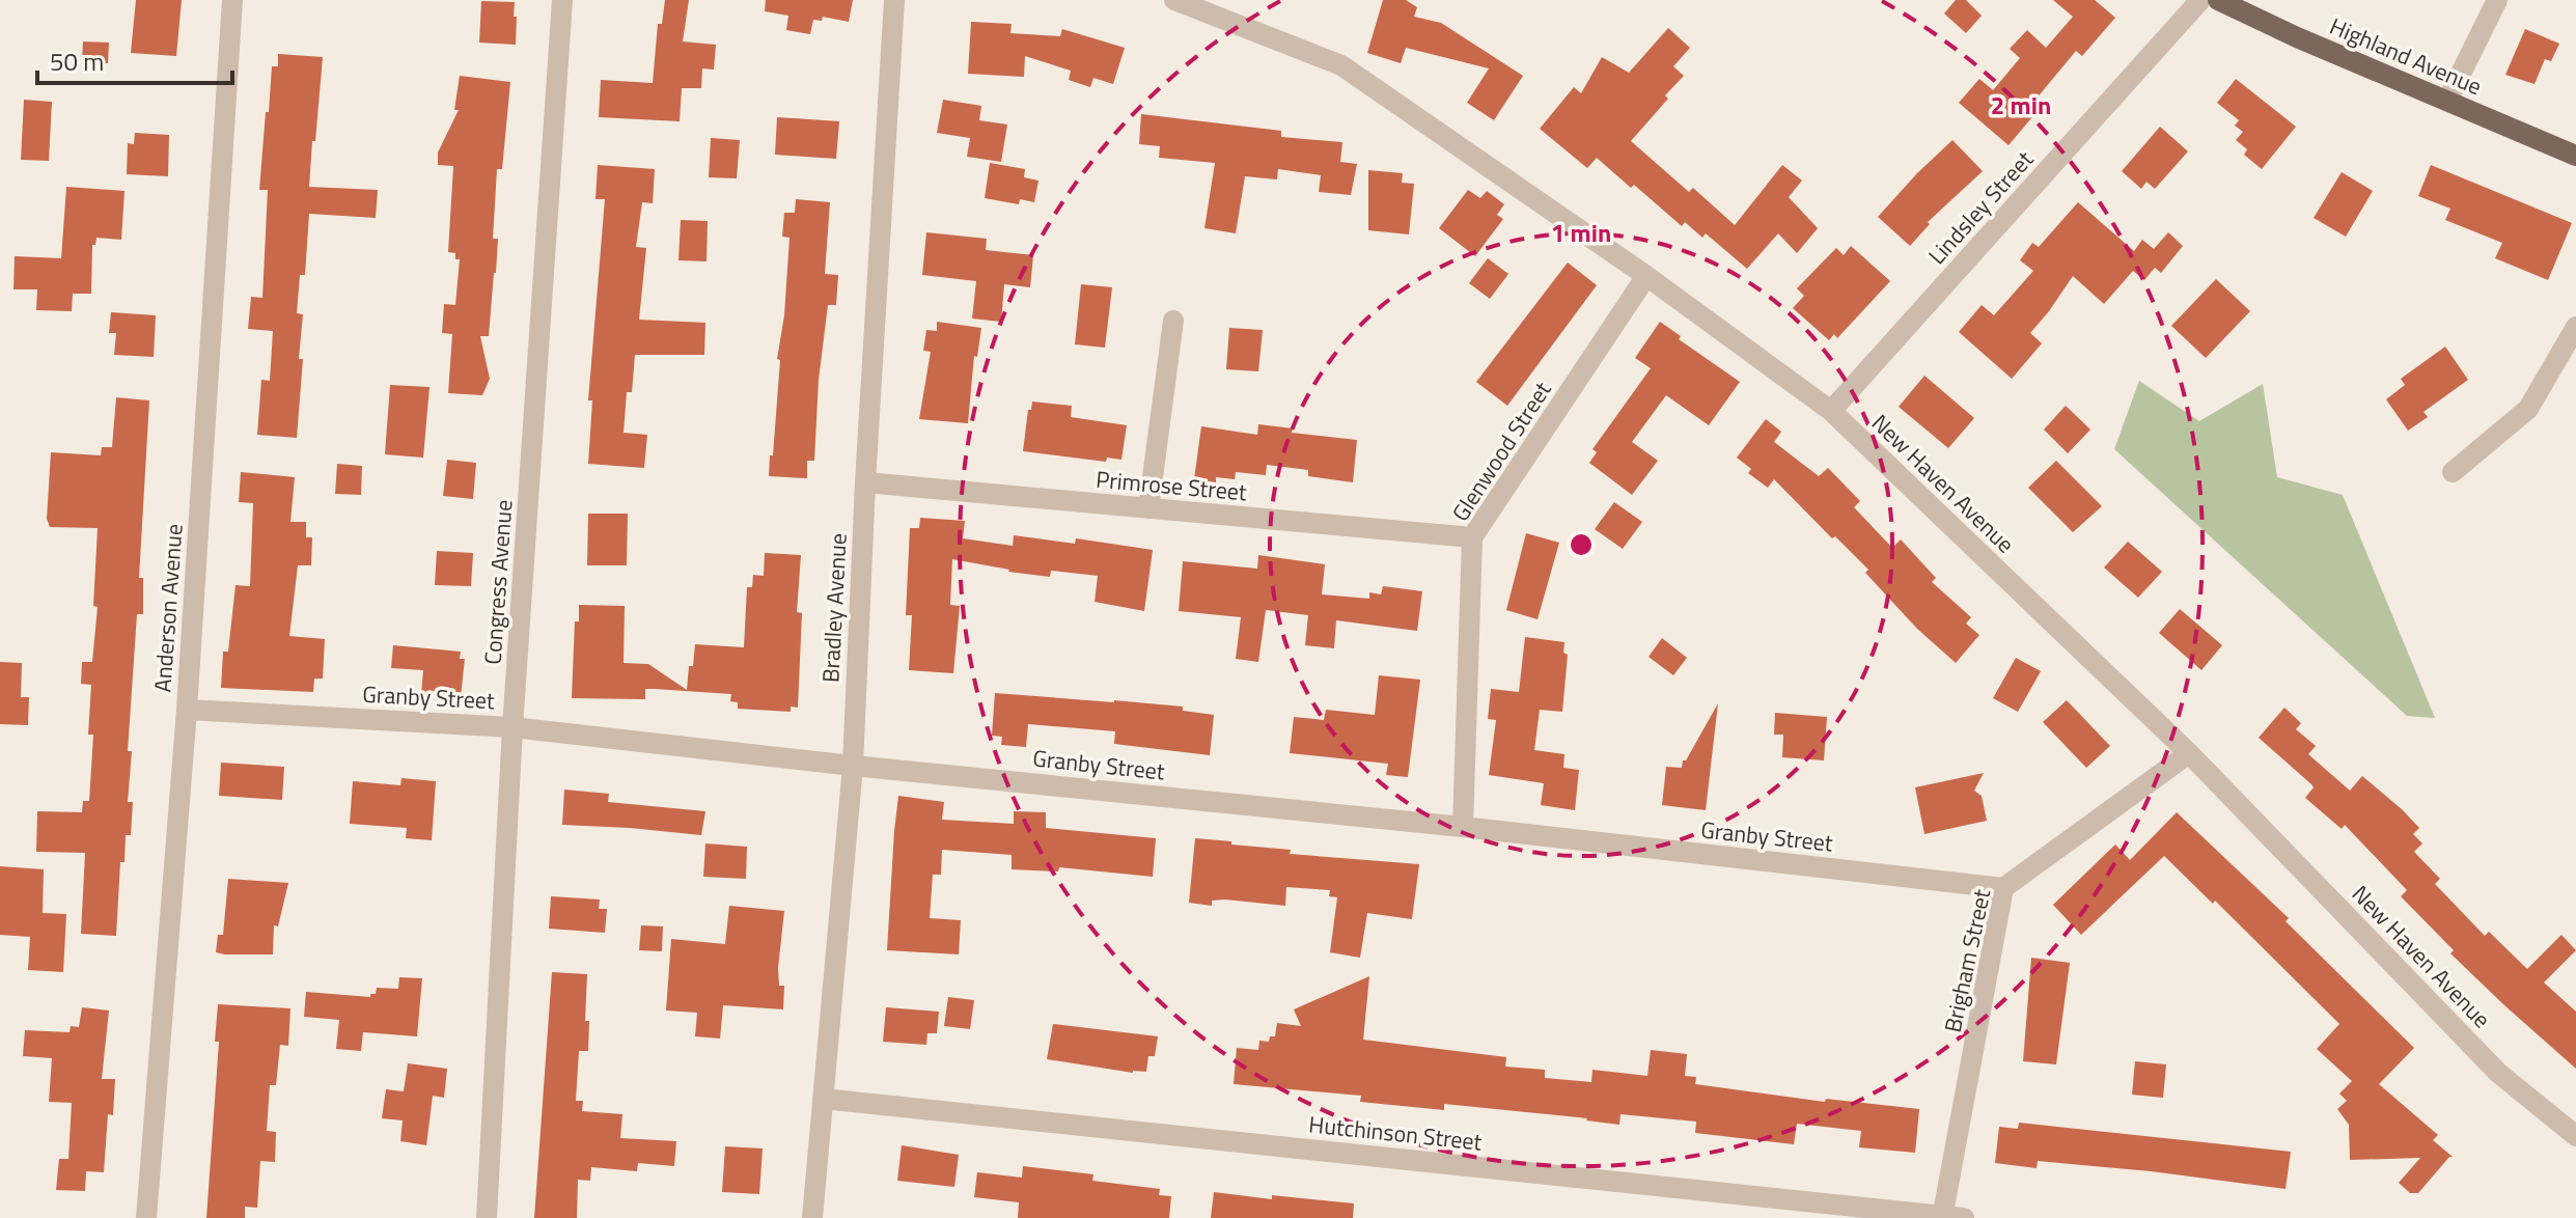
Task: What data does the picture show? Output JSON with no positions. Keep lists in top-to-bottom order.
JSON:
{
  "streets": {
    "main road": ["Highland Avenue"],
    "street": [
      "Lindsley Street",
      "Glenwood Street",
      "New Haven Avenue",
      "Primrose Street",
      "Congress Avenue",
      "Anderson Avenue",
      "Bradley Avenue",
      "Granby Street",
      "Brigham Street",
      "Hutchinson Street"
    ]
  },
  "crossings": [
    ["Lindsley Street", "New Haven Avenue"],
    ["Glenwood Street", "New Haven Avenue"],
    ["Glenwood Street", "Primrose Street"],
    ["Glenwood Street", "Granby Street"],
    ["New Haven Avenue", "Brigham Street"],
    ["Primrose Street", "Bradley Avenue"],
    ["Congress Avenue", "Granby Street"],
    ["Anderson Avenue", "Granby Street"],
    ["Bradley Avenue", "Granby Street"],
    ["Bradley Avenue", "Hutchinson Street"],
    ["Granby Street", "Brigham Street"],
    ["Brigham Street", "Hutchinson Street"]
  ],
  "scale_bar": "50 m",
  "rings": ["2 min", "1 min"]
}
